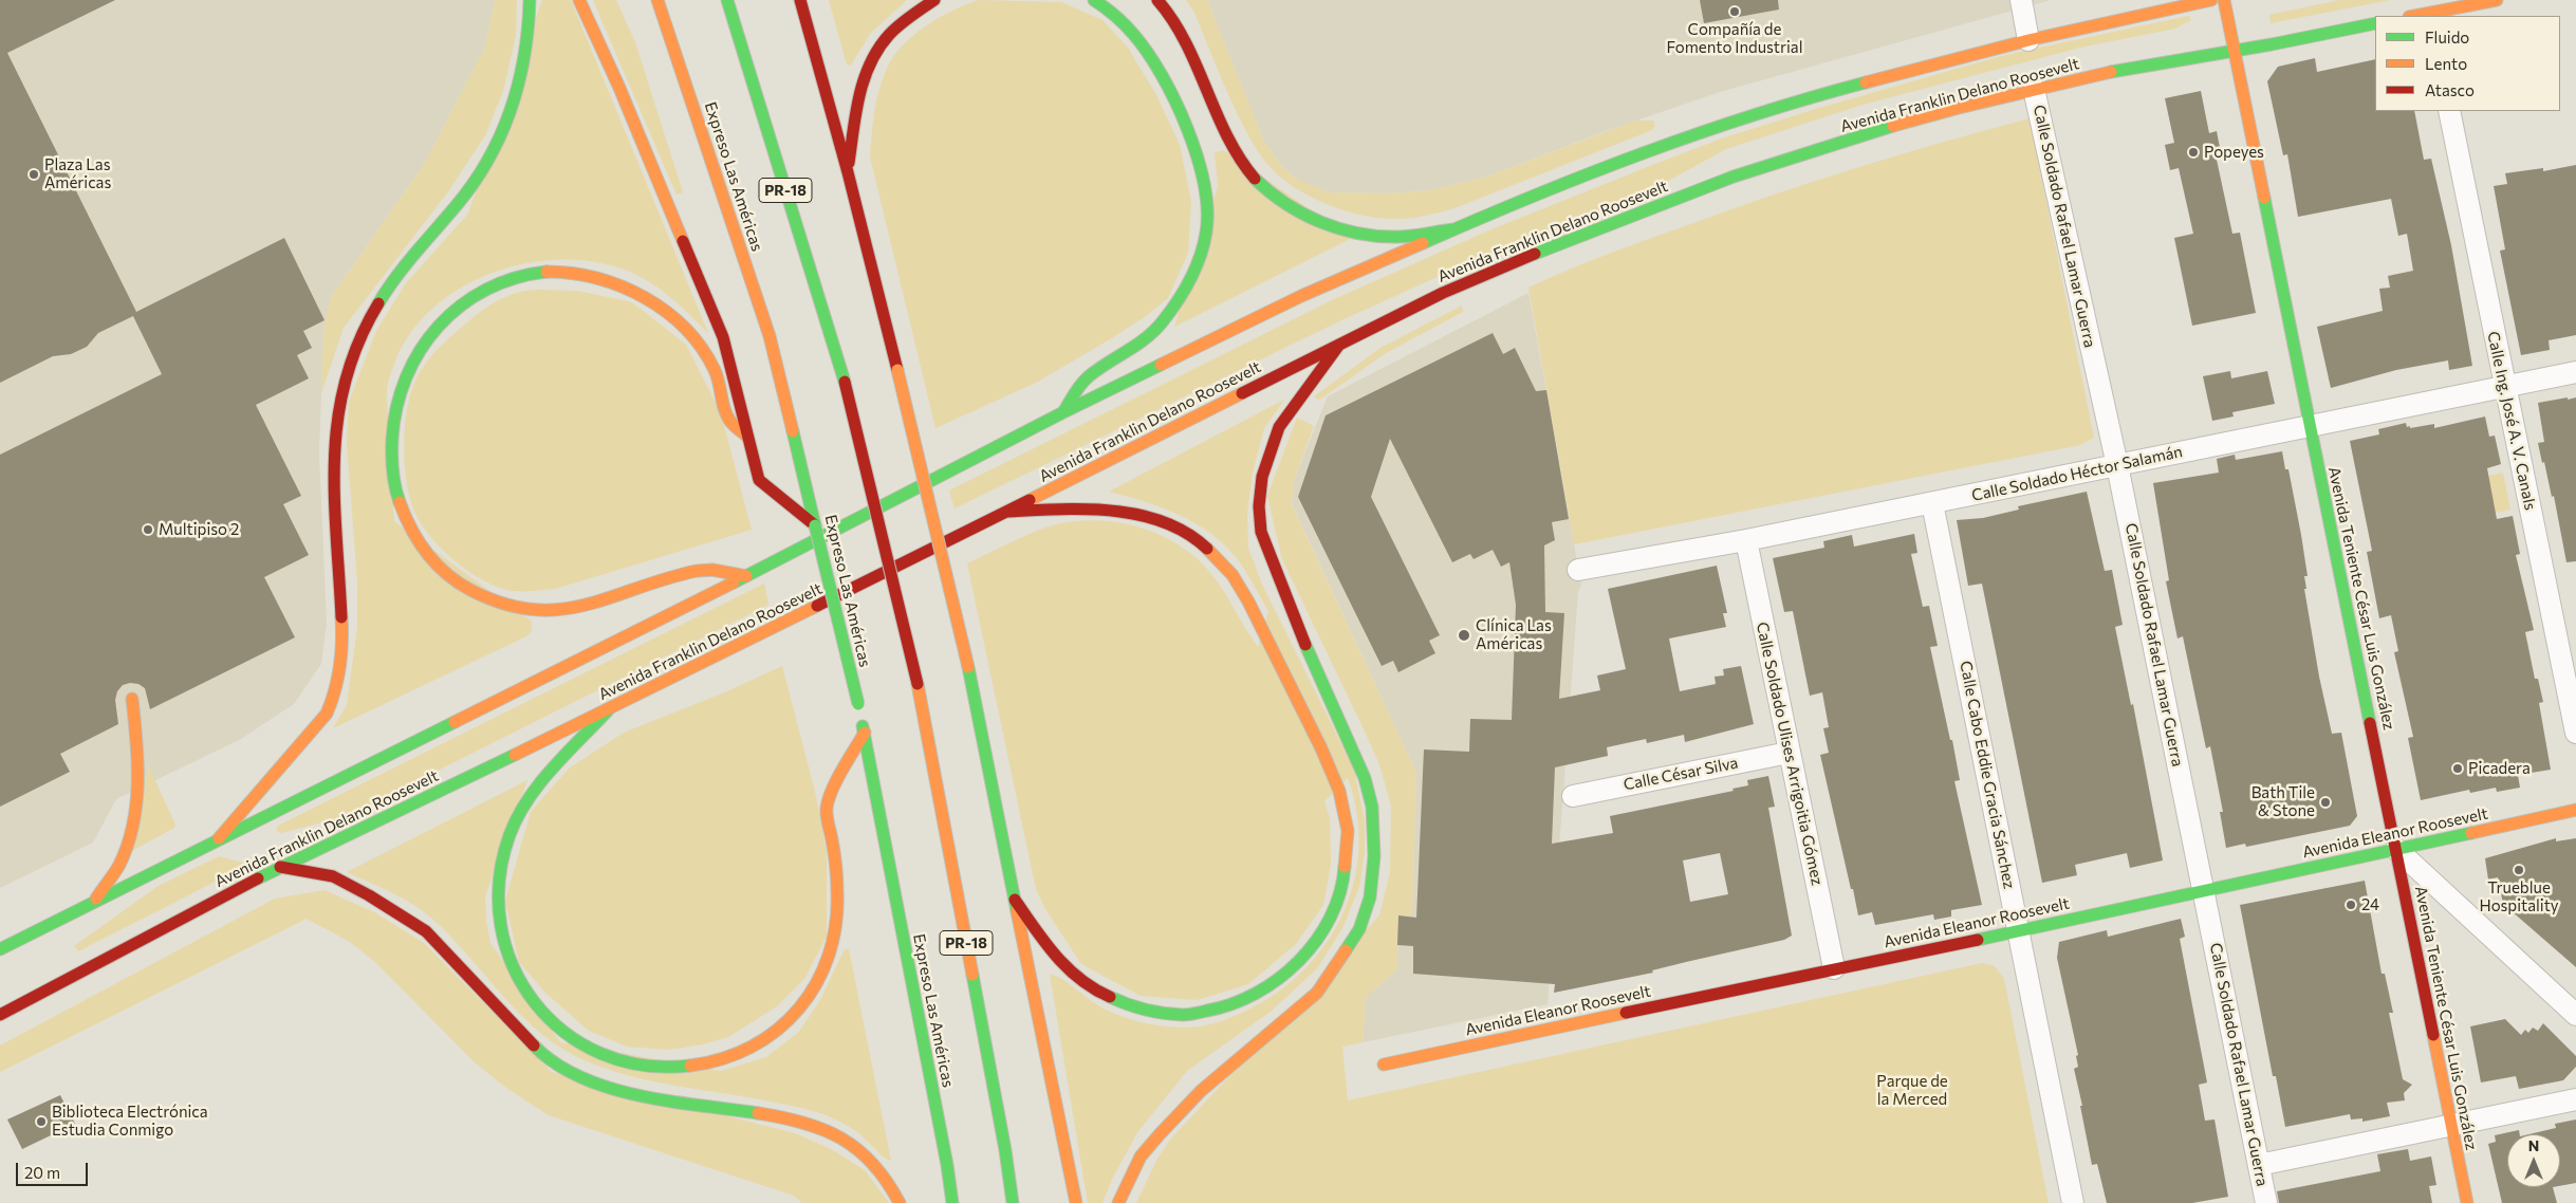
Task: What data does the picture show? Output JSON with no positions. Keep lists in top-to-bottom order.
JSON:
{
  "streets": {
    "main road": [
      "Avenida Franklin Delano Roosevelt",
      "Expreso Las Américas",
      "PR-18",
      "Avenida Teniente César Luis González",
      "Avenida Eleanor Roosevelt"
    ],
    "street": [
      "Calle Soldado Rafael Lamar Guerra",
      "Calle Ing. José A. V. Canals",
      "Calle Soldado Héctor Salamán",
      "Calle Soldado Ulises Arrigoitia Gómez",
      "Calle César Silva",
      "Calle Cabo Eddie Gracia Sánchez"
    ]
  },
  "crossings": [
    ["Avenida Franklin Delano Roosevelt", "Calle Soldado Rafael Lamar Guerra"],
    ["Avenida Franklin Delano Roosevelt", "Avenida Teniente César Luis González"],
    ["Calle Soldado Rafael Lamar Guerra", "Calle Soldado Héctor Salamán"],
    ["Calle Soldado Rafael Lamar Guerra", "Avenida Eleanor Roosevelt"],
    ["Calle Ing. José A. V. Canals", "Calle Soldado Héctor Salamán"],
    ["Calle Soldado Héctor Salamán", "Avenida Teniente César Luis González"],
    ["Calle Soldado Héctor Salamán", "Calle Soldado Ulises Arrigoitia Gómez"],
    ["Calle Soldado Héctor Salamán", "Calle Cabo Eddie Gracia Sánchez"],
    ["Avenida Teniente César Luis González", "Avenida Eleanor Roosevelt"],
    ["Calle Soldado Ulises Arrigoitia Gómez", "Calle César Silva"],
    ["Calle Soldado Ulises Arrigoitia Gómez", "Avenida Eleanor Roosevelt"],
    ["Calle Cabo Eddie Gracia Sánchez", "Avenida Eleanor Roosevelt"]
  ],
  "parks": ["Parque de la Merced"],
  "places": [
    "Compañía de Fomento Industrial",
    "Popeyes",
    "Plaza Las Américas",
    "Multipiso 2",
    "Clínica Las Américas",
    "Picadera",
    "Bath Tile & Stone",
    "Trueblue Hospitality",
    "24",
    "Biblioteca Electrónica Estudia Conmigo"
  ],
  "legend": ["Fluido", "Lento", "Atasco"],
  "scale_bar": "20 m",
  "north": "top"
}
